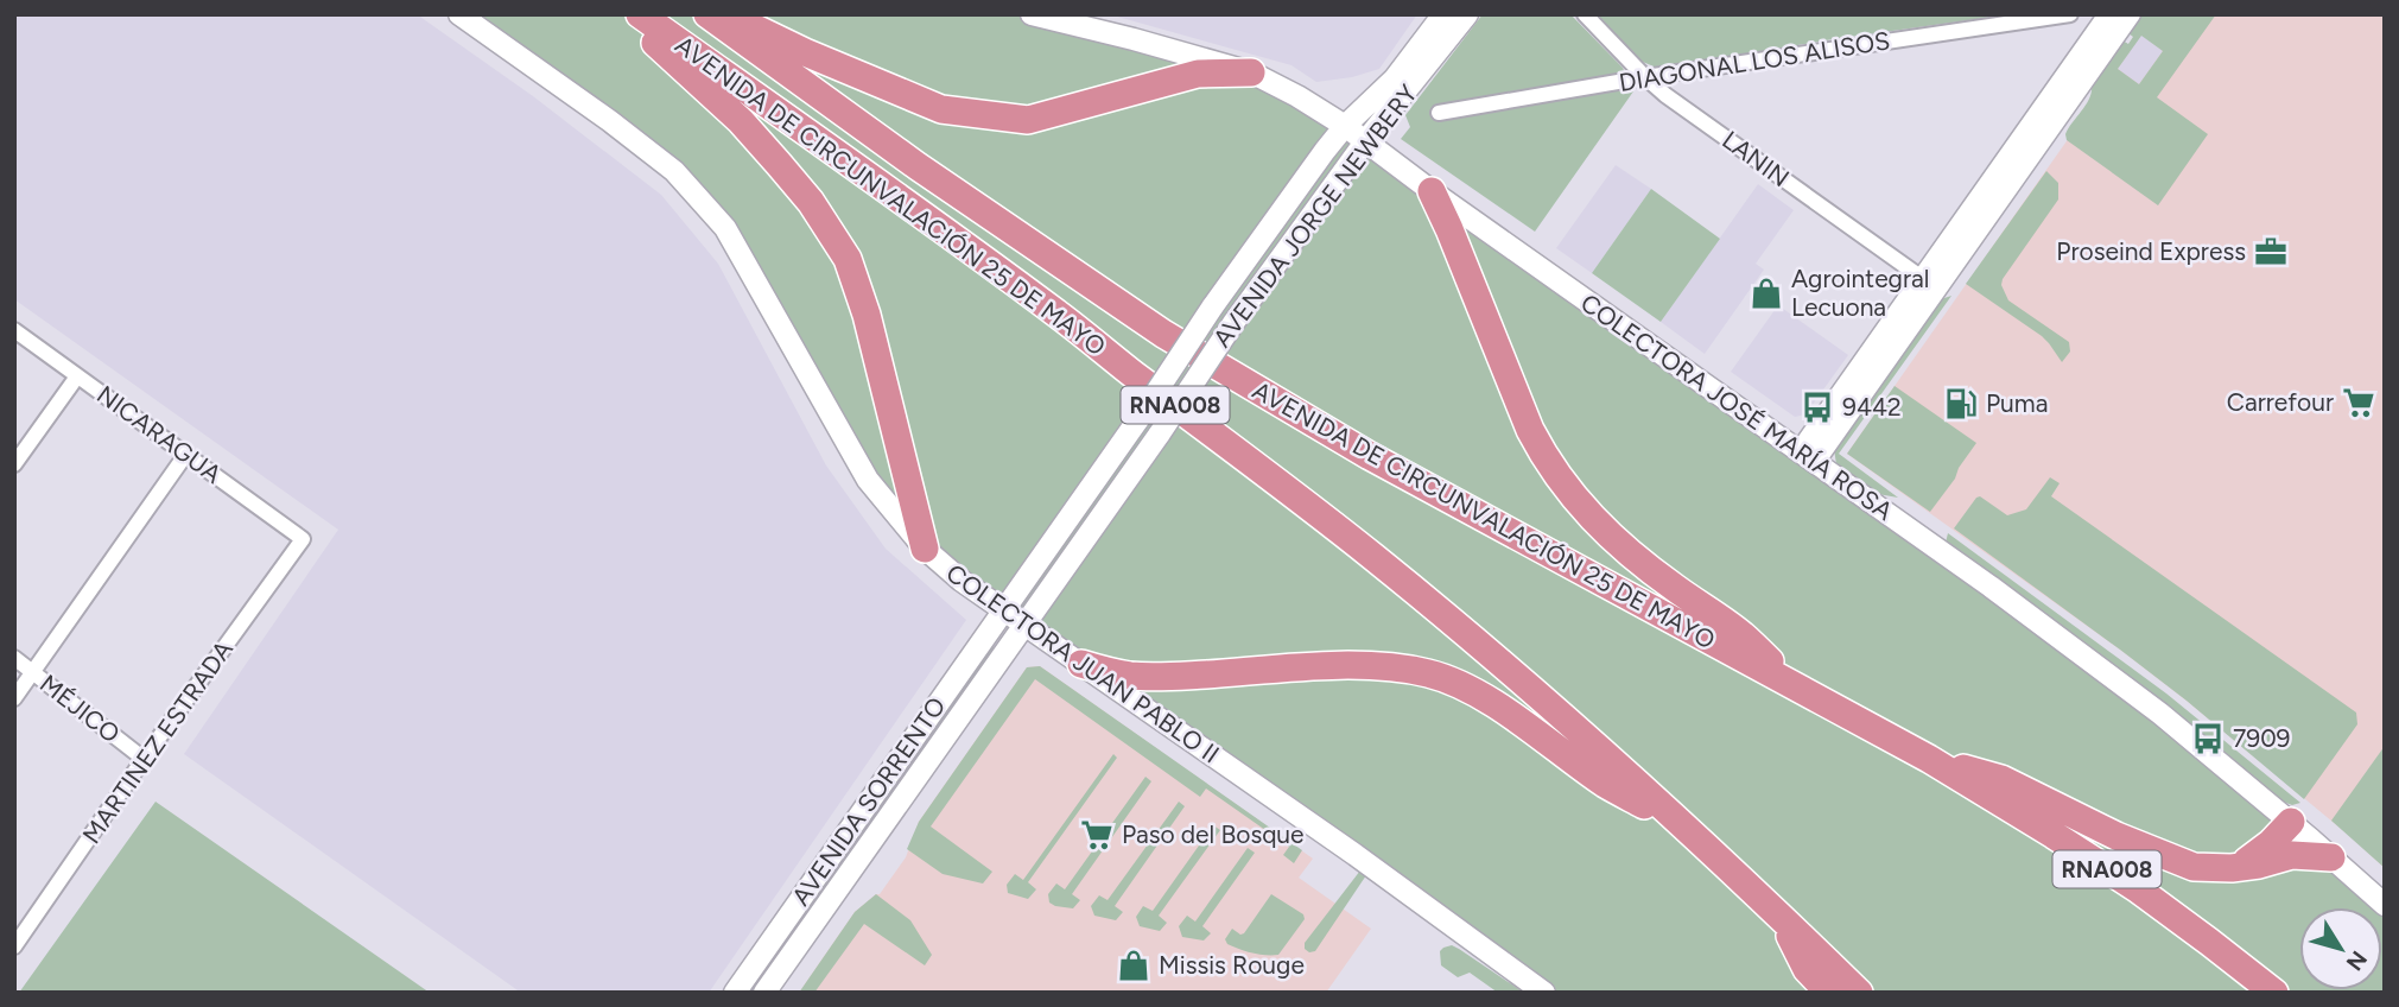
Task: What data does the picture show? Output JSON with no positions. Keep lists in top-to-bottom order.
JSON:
{
  "streets": {
    "highway": ["AVENIDA DE CIRCUNVALACIÓN 25 DE MAYO", "RNA008"],
    "main road": [
      "AVENIDA JORGE NEWBERY",
      "COLECTORA JOSÉ MARÍA ROSA",
      "COLECTORA JUAN PABLO II",
      "AVENIDA SORRENTO"
    ],
    "street": [
      "DIAGONAL LOS ALISOS",
      "LANIN",
      "NICARAGUA",
      "MÉJICO",
      "MARTINEZ ESTRADA"
    ]
  },
  "crossings": [
    ["DIAGONAL LOS ALISOS", "LANIN"],
    ["AVENIDA JORGE NEWBERY", "COLECTORA JOSÉ MARÍA ROSA"],
    ["AVENIDA JORGE NEWBERY", "COLECTORA JUAN PABLO II"],
    ["AVENIDA JORGE NEWBERY", "AVENIDA SORRENTO"],
    ["NICARAGUA", "MARTINEZ ESTRADA"],
    ["COLECTORA JUAN PABLO II", "AVENIDA SORRENTO"],
    ["MÉJICO", "MARTINEZ ESTRADA"]
  ],
  "places": {
    "office": ["Proseind Express"],
    "shop": ["Agrointegral Lecuona", "Missis Rouge"],
    "supermarket": ["Carrefour", "Paso del Bosque"],
    "fuel station": ["Puma"],
    "bus stop": ["9442", "7909"]
  },
  "north": "bottom right"
}
